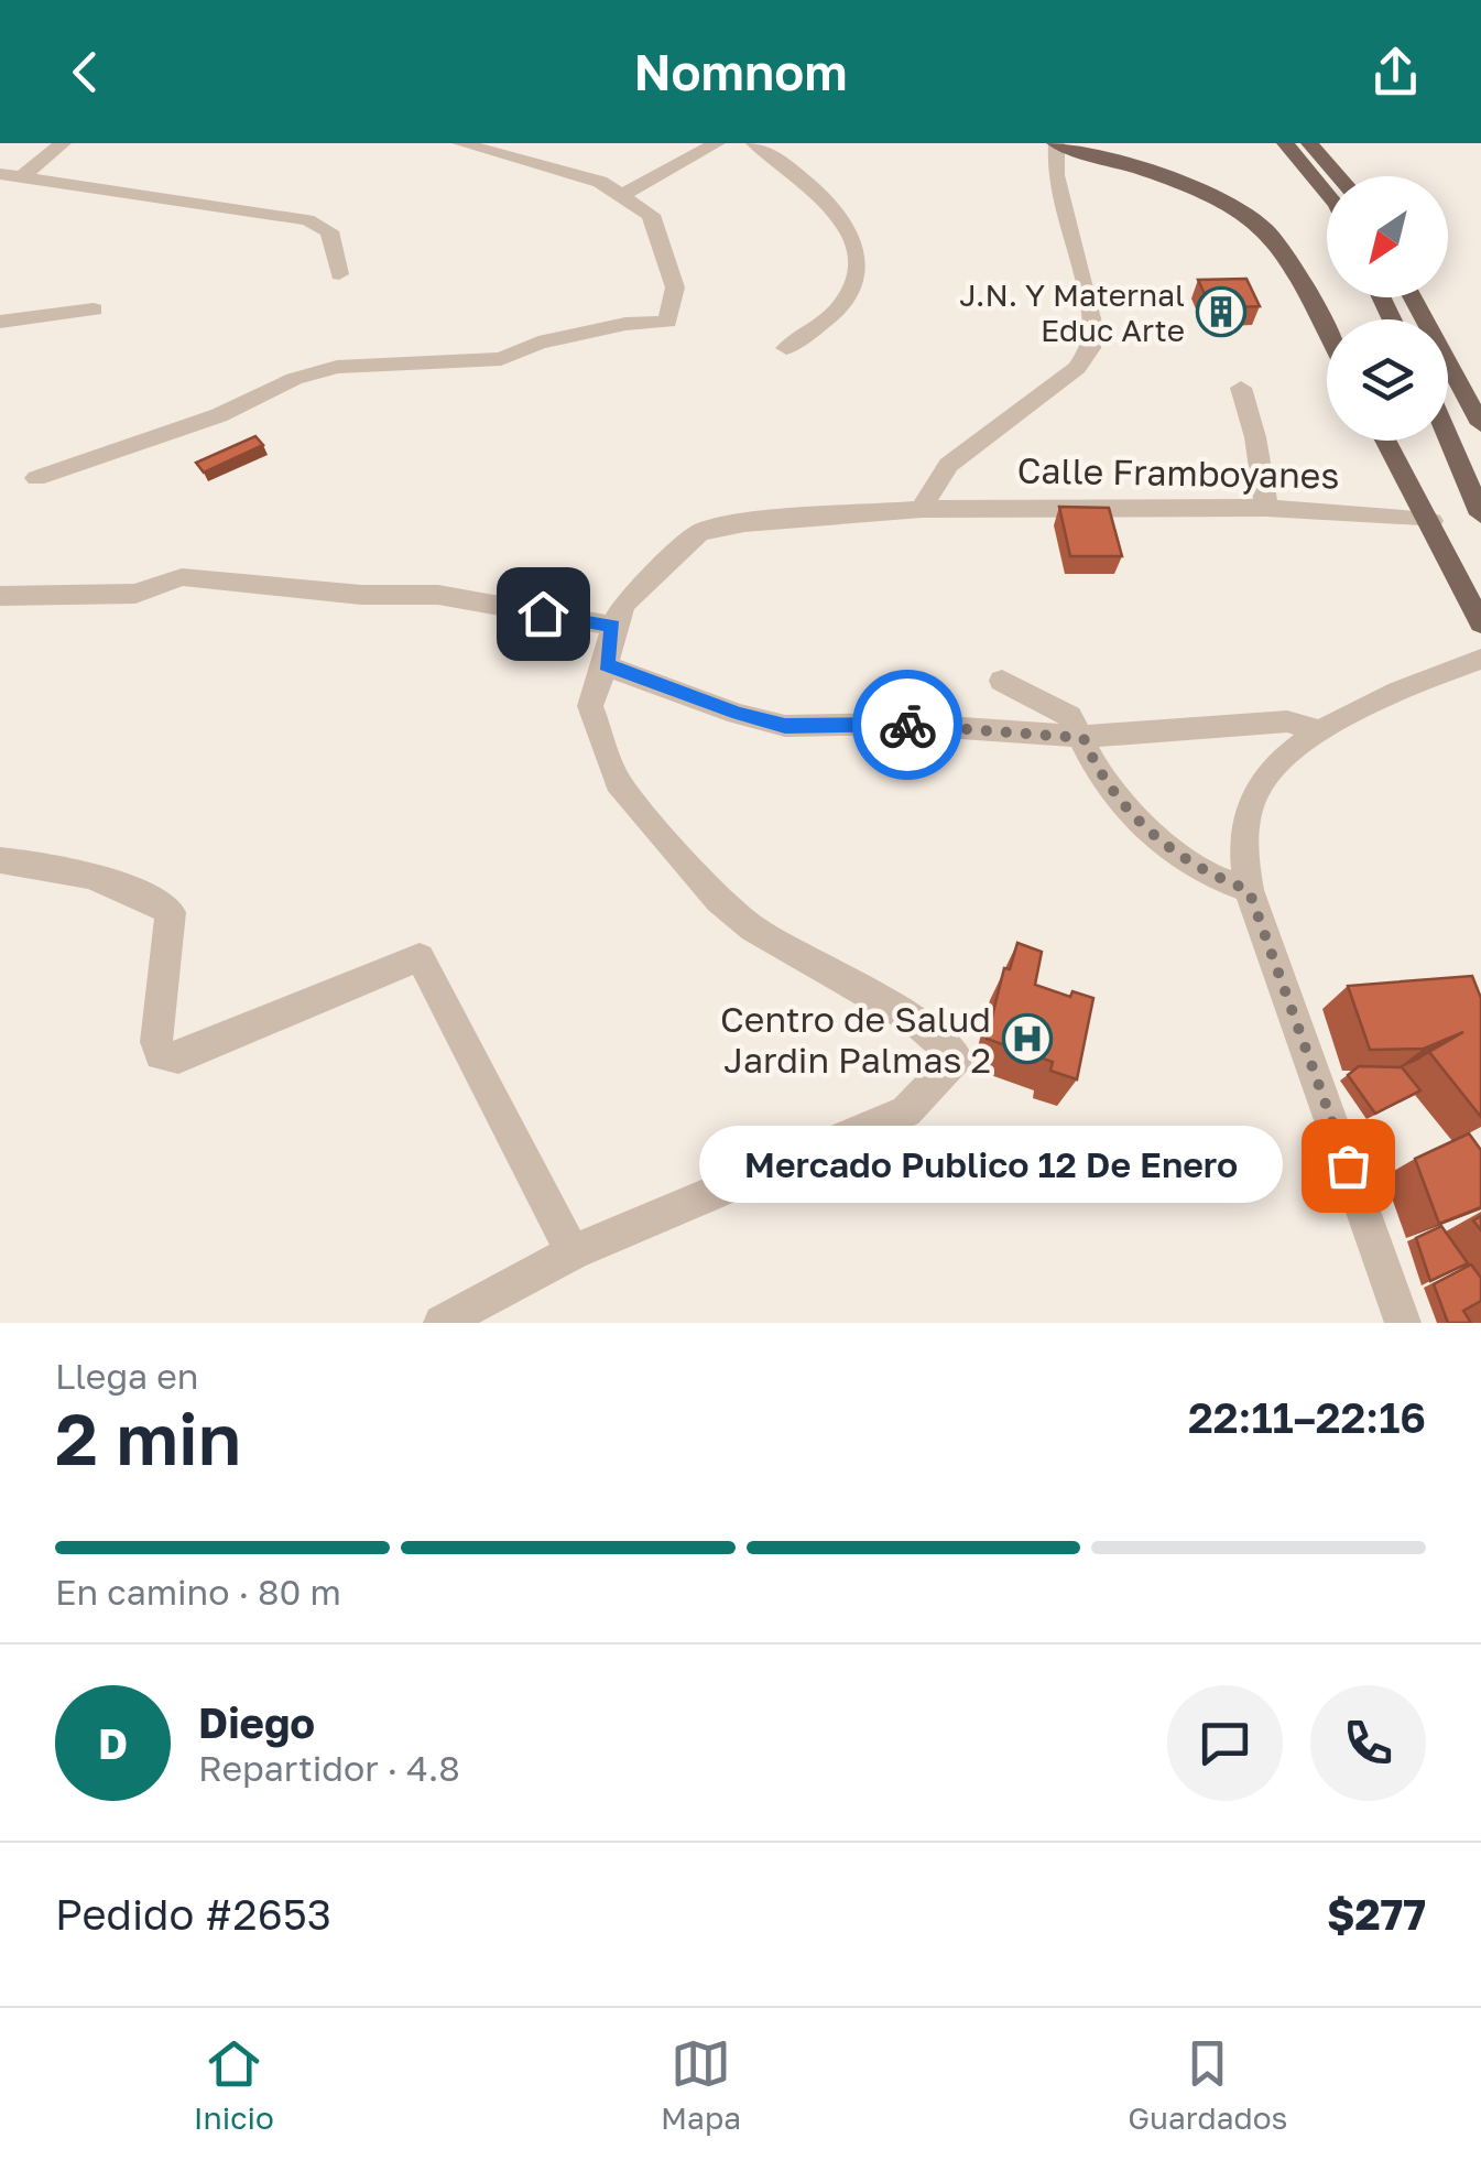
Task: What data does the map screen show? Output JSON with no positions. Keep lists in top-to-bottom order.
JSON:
{
  "streets": {
    "street": ["Calle Framboyanes"]
  },
  "places": {
    "building": ["J.N. Y Maternal Educ Arte"],
    "hospital": ["Centro de Salud Jardin Palmas 2"],
    "other": ["Mercado Publico 12 De Enero"]
  },
  "north": "bottom left",
  "page": {
    "header": "Nomnom",
    "bubble": "Mercado Publico 12 De Enero",
    "heading": ["2 min", "Llega en", "22:11–22:16"],
    "panel": [
      "Diego",
      "Repartidor · 4.8",
      "Pedido #2653",
      "$277"
    ],
    "bar": "En camino · 80 m",
    "round": "D",
    "tabs": ["Inicio", "Mapa", "Guardados"]
  }
}
